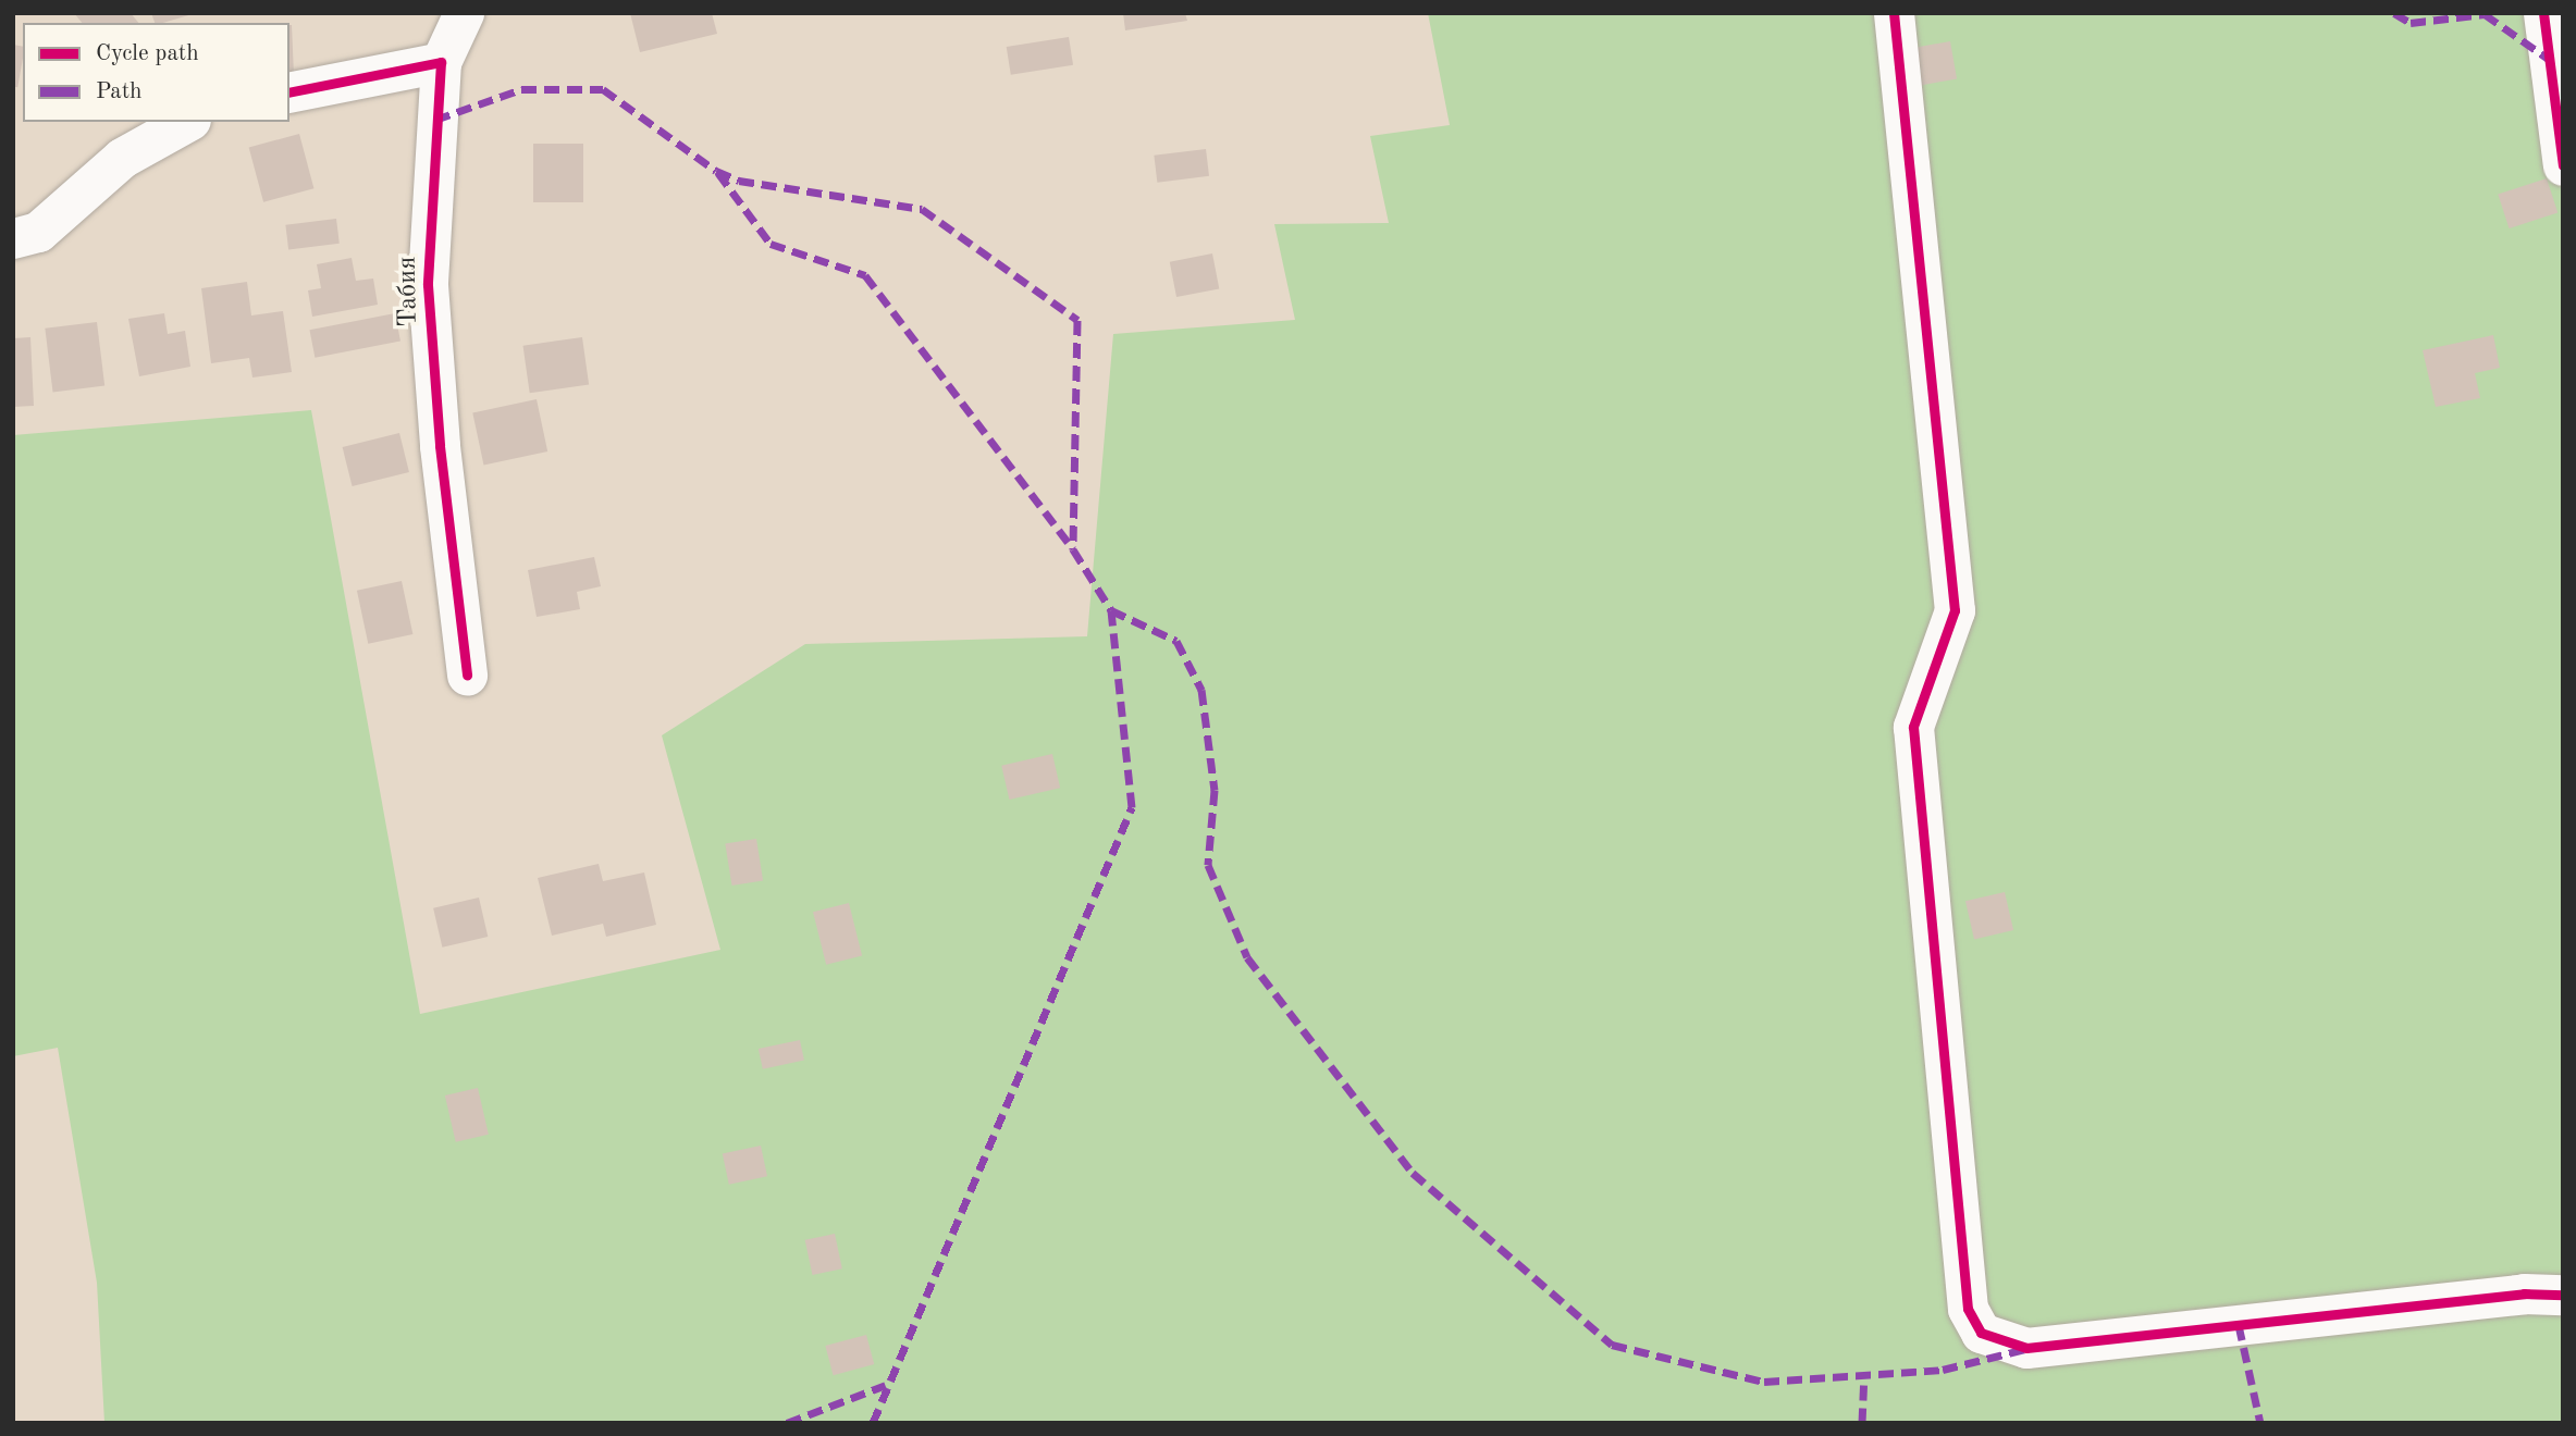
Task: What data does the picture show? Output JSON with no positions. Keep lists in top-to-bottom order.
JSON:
{
  "streets": {
    "street": ["Табия"]
  },
  "legend": ["Cycle path", "Path"]
}
